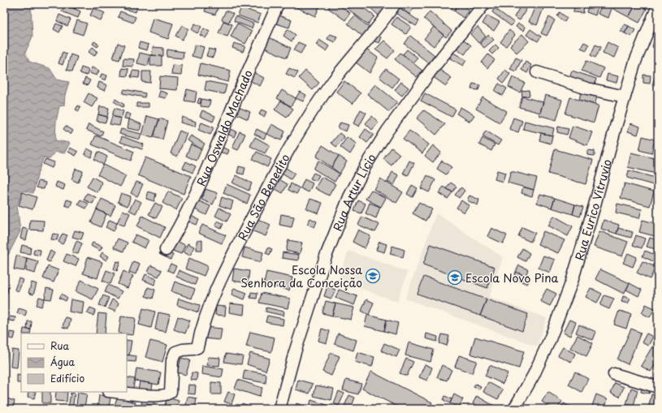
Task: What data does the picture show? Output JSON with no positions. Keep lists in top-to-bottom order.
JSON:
{
  "streets": {
    "street": [
      "Rua Oswaldo Machado",
      "Rua Artur Lício",
      "Rua São Benedito",
      "Rua Eurico Vitruvio"
    ]
  },
  "places": {
    "school or university": ["Escola Nossa Senhora da Conceição", "Escola Novo Pina"]
  },
  "legend": ["Rua", "Água", "Edifício"]
}
